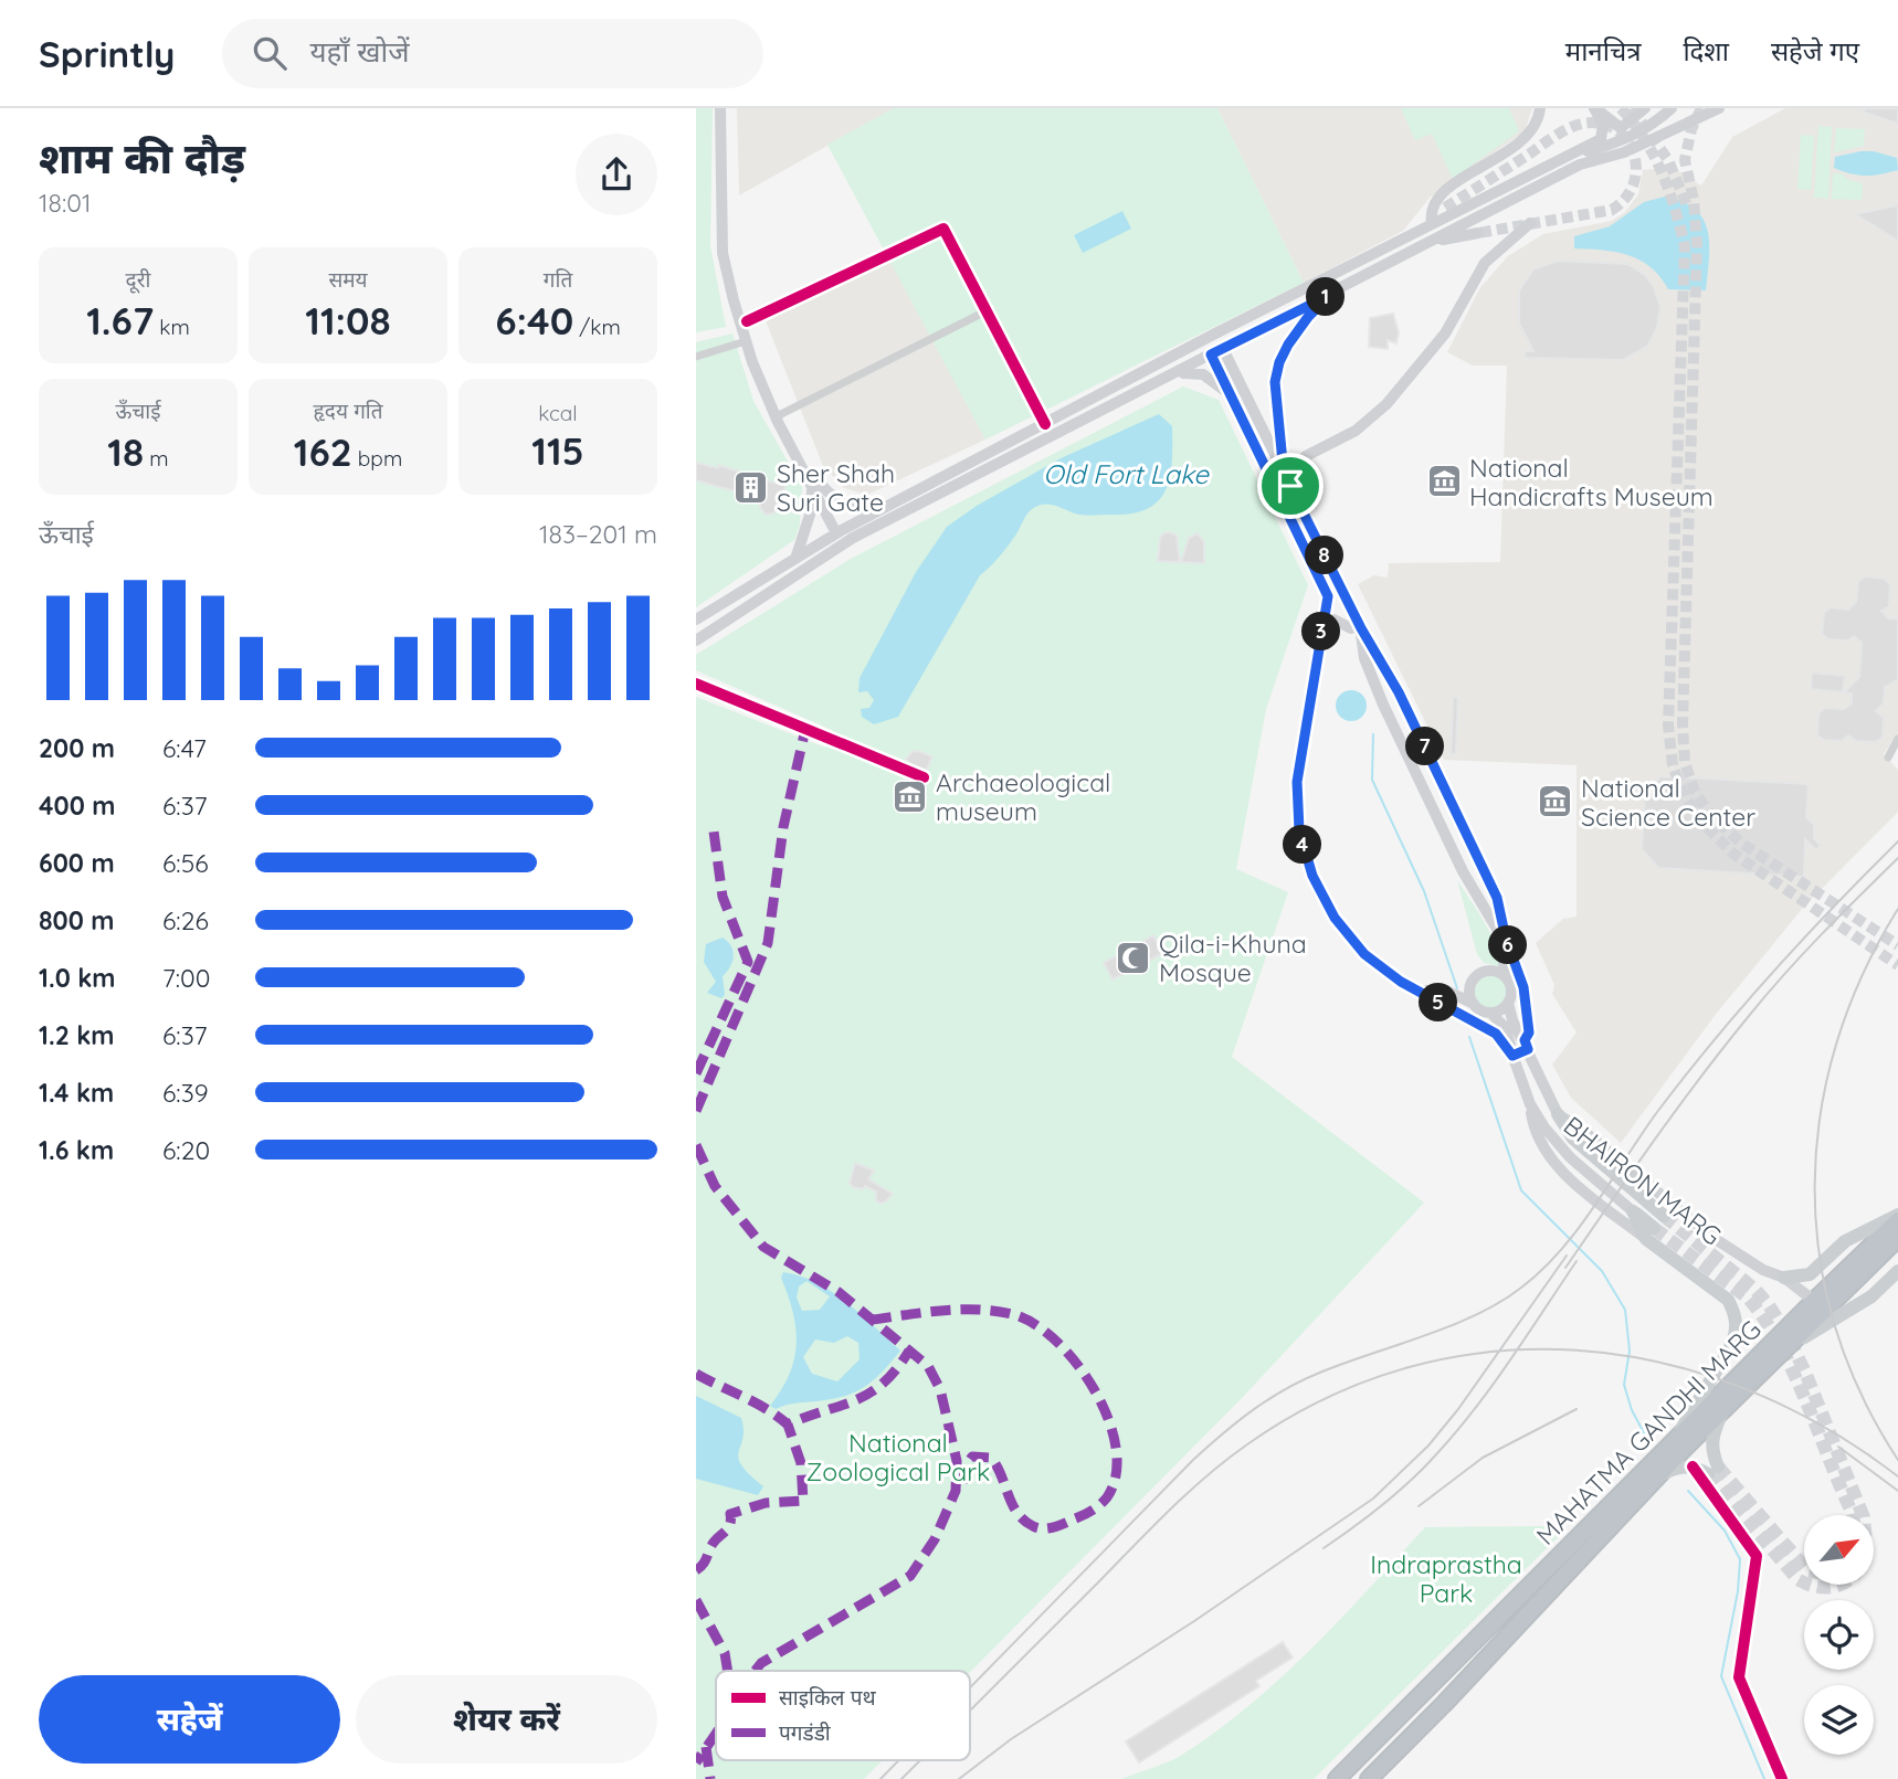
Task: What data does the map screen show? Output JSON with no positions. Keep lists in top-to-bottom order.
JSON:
{
  "streets": {
    "highway": ["MAHATMA GANDHI MARG"],
    "main road": ["BHAIRON MARG"]
  },
  "crossings": [
    ["BHAIRON MARG", "MAHATMA GANDHI MARG"]
  ],
  "water": ["Old Fort Lake"],
  "parks": ["National Zoological Park", "Indraprastha Park"],
  "places": {
    "museum": ["National Handicrafts Museum", "Archaeological museum", "National Science Center"],
    "building": ["Sher Shah Suri Gate"],
    "mosque": ["Qila-i-Khuna Mosque"]
  },
  "legend": ["साइकिल पथ", "पगडंडी"],
  "north": "top right",
  "page": {
    "header": "Sprintly",
    "search": "यहाँ खोजें",
    "nav": ["मानचित्र", "दिशा", "सहेजे गए"],
    "heading": ["शाम की दौड़", "18:01"],
    "stats": [
      ["दूरी", "1.67 km"],
      ["समय", "11:08"],
      ["गति", "6:40 /km"],
      ["ऊँचाई", "18 m"],
      ["हृदय गति", "162 bpm"],
      ["kcal", "115"]
    ],
    "pins": [
      "1",
      "8",
      "3",
      "7",
      "4",
      "6",
      "5"
    ],
    "chart": ["ऊँचाई", "183–201 m"],
    "list": [
      {
        "name": "200 m",
        "note": "6:47"
      },
      {
        "name": "400 m",
        "note": "6:37"
      },
      {
        "name": "600 m",
        "note": "6:56"
      },
      {
        "name": "800 m",
        "note": "6:26"
      },
      {
        "name": "1.0 km",
        "note": "7:00"
      },
      {
        "name": "1.2 km",
        "note": "6:37"
      },
      {
        "name": "1.4 km",
        "note": "6:39"
      },
      {
        "name": "1.6 km",
        "note": "6:20"
      }
    ],
    "buttons": ["सहेजें", "शेयर करें"]
  }
}
